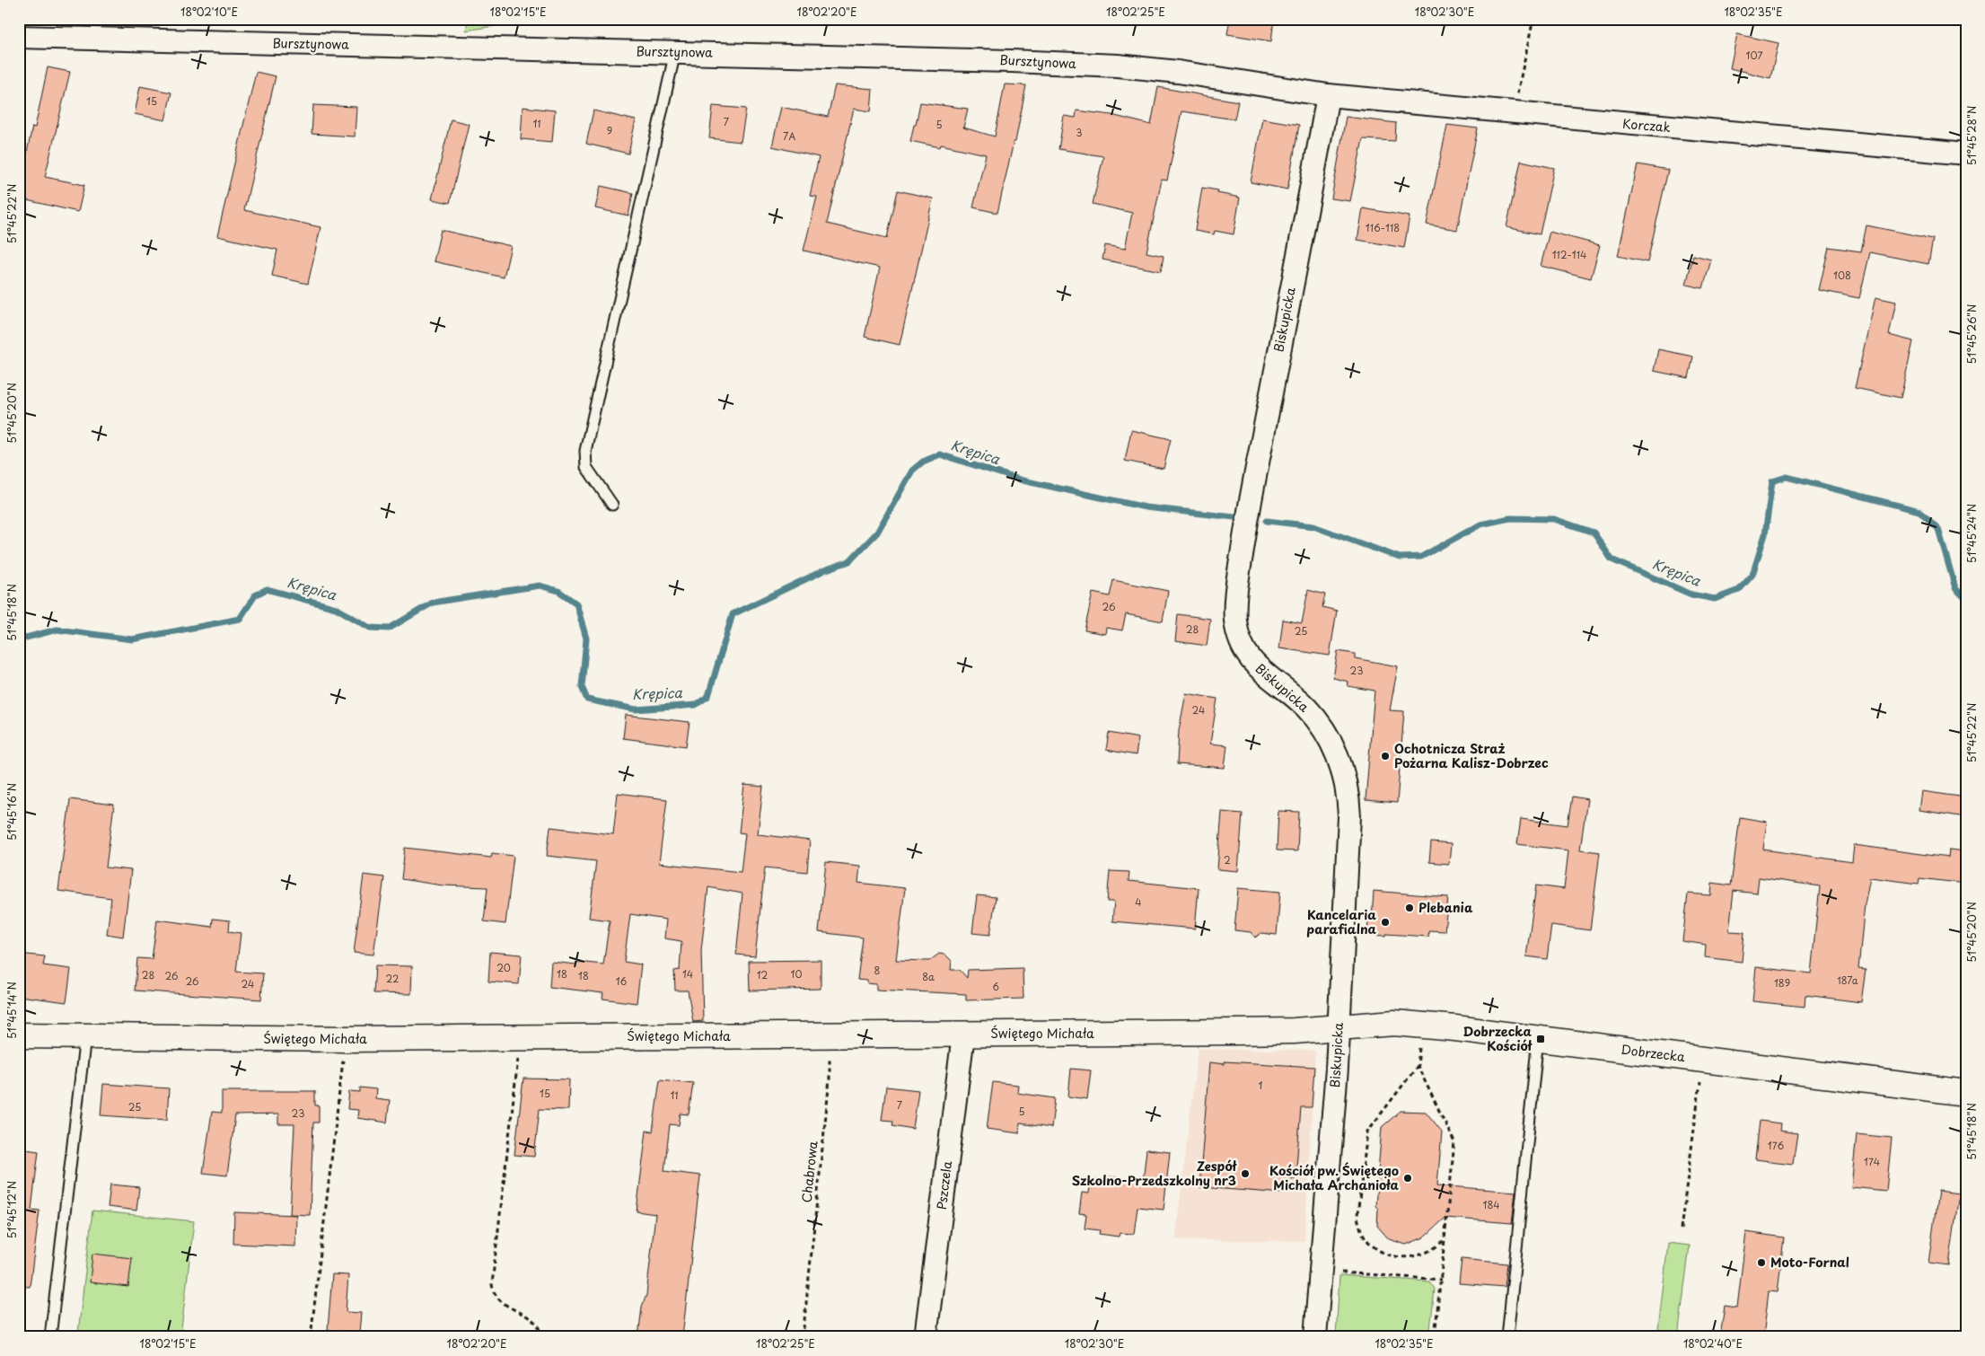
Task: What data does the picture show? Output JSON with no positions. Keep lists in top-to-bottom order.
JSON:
{
  "streets": {
    "street": [
      "Bursztynowa",
      "Korczak",
      "Biskupicka",
      "Świętego Michała",
      "Dobrzecka",
      "Pszczela"
    ],
    "path": ["Chabrowa"]
  },
  "crossings": [
    ["Bursztynowa", "Korczak"],
    ["Bursztynowa", "Biskupicka"],
    ["Korczak", "Biskupicka"],
    ["Biskupicka", "Świętego Michała"],
    ["Biskupicka", "Dobrzecka"],
    ["Świętego Michała", "Dobrzecka"],
    ["Świętego Michała", "Chabrowa"],
    ["Świętego Michała", "Pszczela"]
  ],
  "water": ["Krępica"],
  "places": {
    "other": [
      "Ochotnicza Straż Pożarna Kalisz-Dobrzec",
      "Plebania",
      "Kancelaria parafialna",
      "Zespół Szkolno-Przedszkolny nr3",
      "Kościół pw. Świętego Michała Archanioła",
      "Moto-Fornal"
    ],
    "transit": ["Dobrzecka Kościół"]
  },
  "house_numbers": [
    "107",
    "15",
    "7",
    "11",
    "5",
    "9",
    "3",
    "7A",
    "116-118",
    "112-114",
    "108",
    "26",
    "28",
    "25",
    "23",
    "24",
    "2",
    "4",
    "20",
    "8",
    "18",
    "14",
    "10",
    "28",
    "12",
    "26",
    "18",
    "8a",
    "22",
    "187a",
    "26",
    "16",
    "189",
    "24",
    "6",
    "1",
    "15",
    "11",
    "7",
    "25",
    "5",
    "23",
    "176",
    "174",
    "184"
  ],
  "coordinates": [
    "18°02'10\"E",
    "18°02'15\"E",
    "18°02'20\"E",
    "18°02'25\"E",
    "18°02'30\"E",
    "18°02'35\"E",
    "51°45'28\"N",
    "51°45'22\"N",
    "51°45'26\"N",
    "51°45'20\"N",
    "51°45'24\"N",
    "51°45'18\"N",
    "51°45'16\"N",
    "51°45'14\"N",
    "51°45'12\"N",
    "18°02'40\"E"
  ]
}
